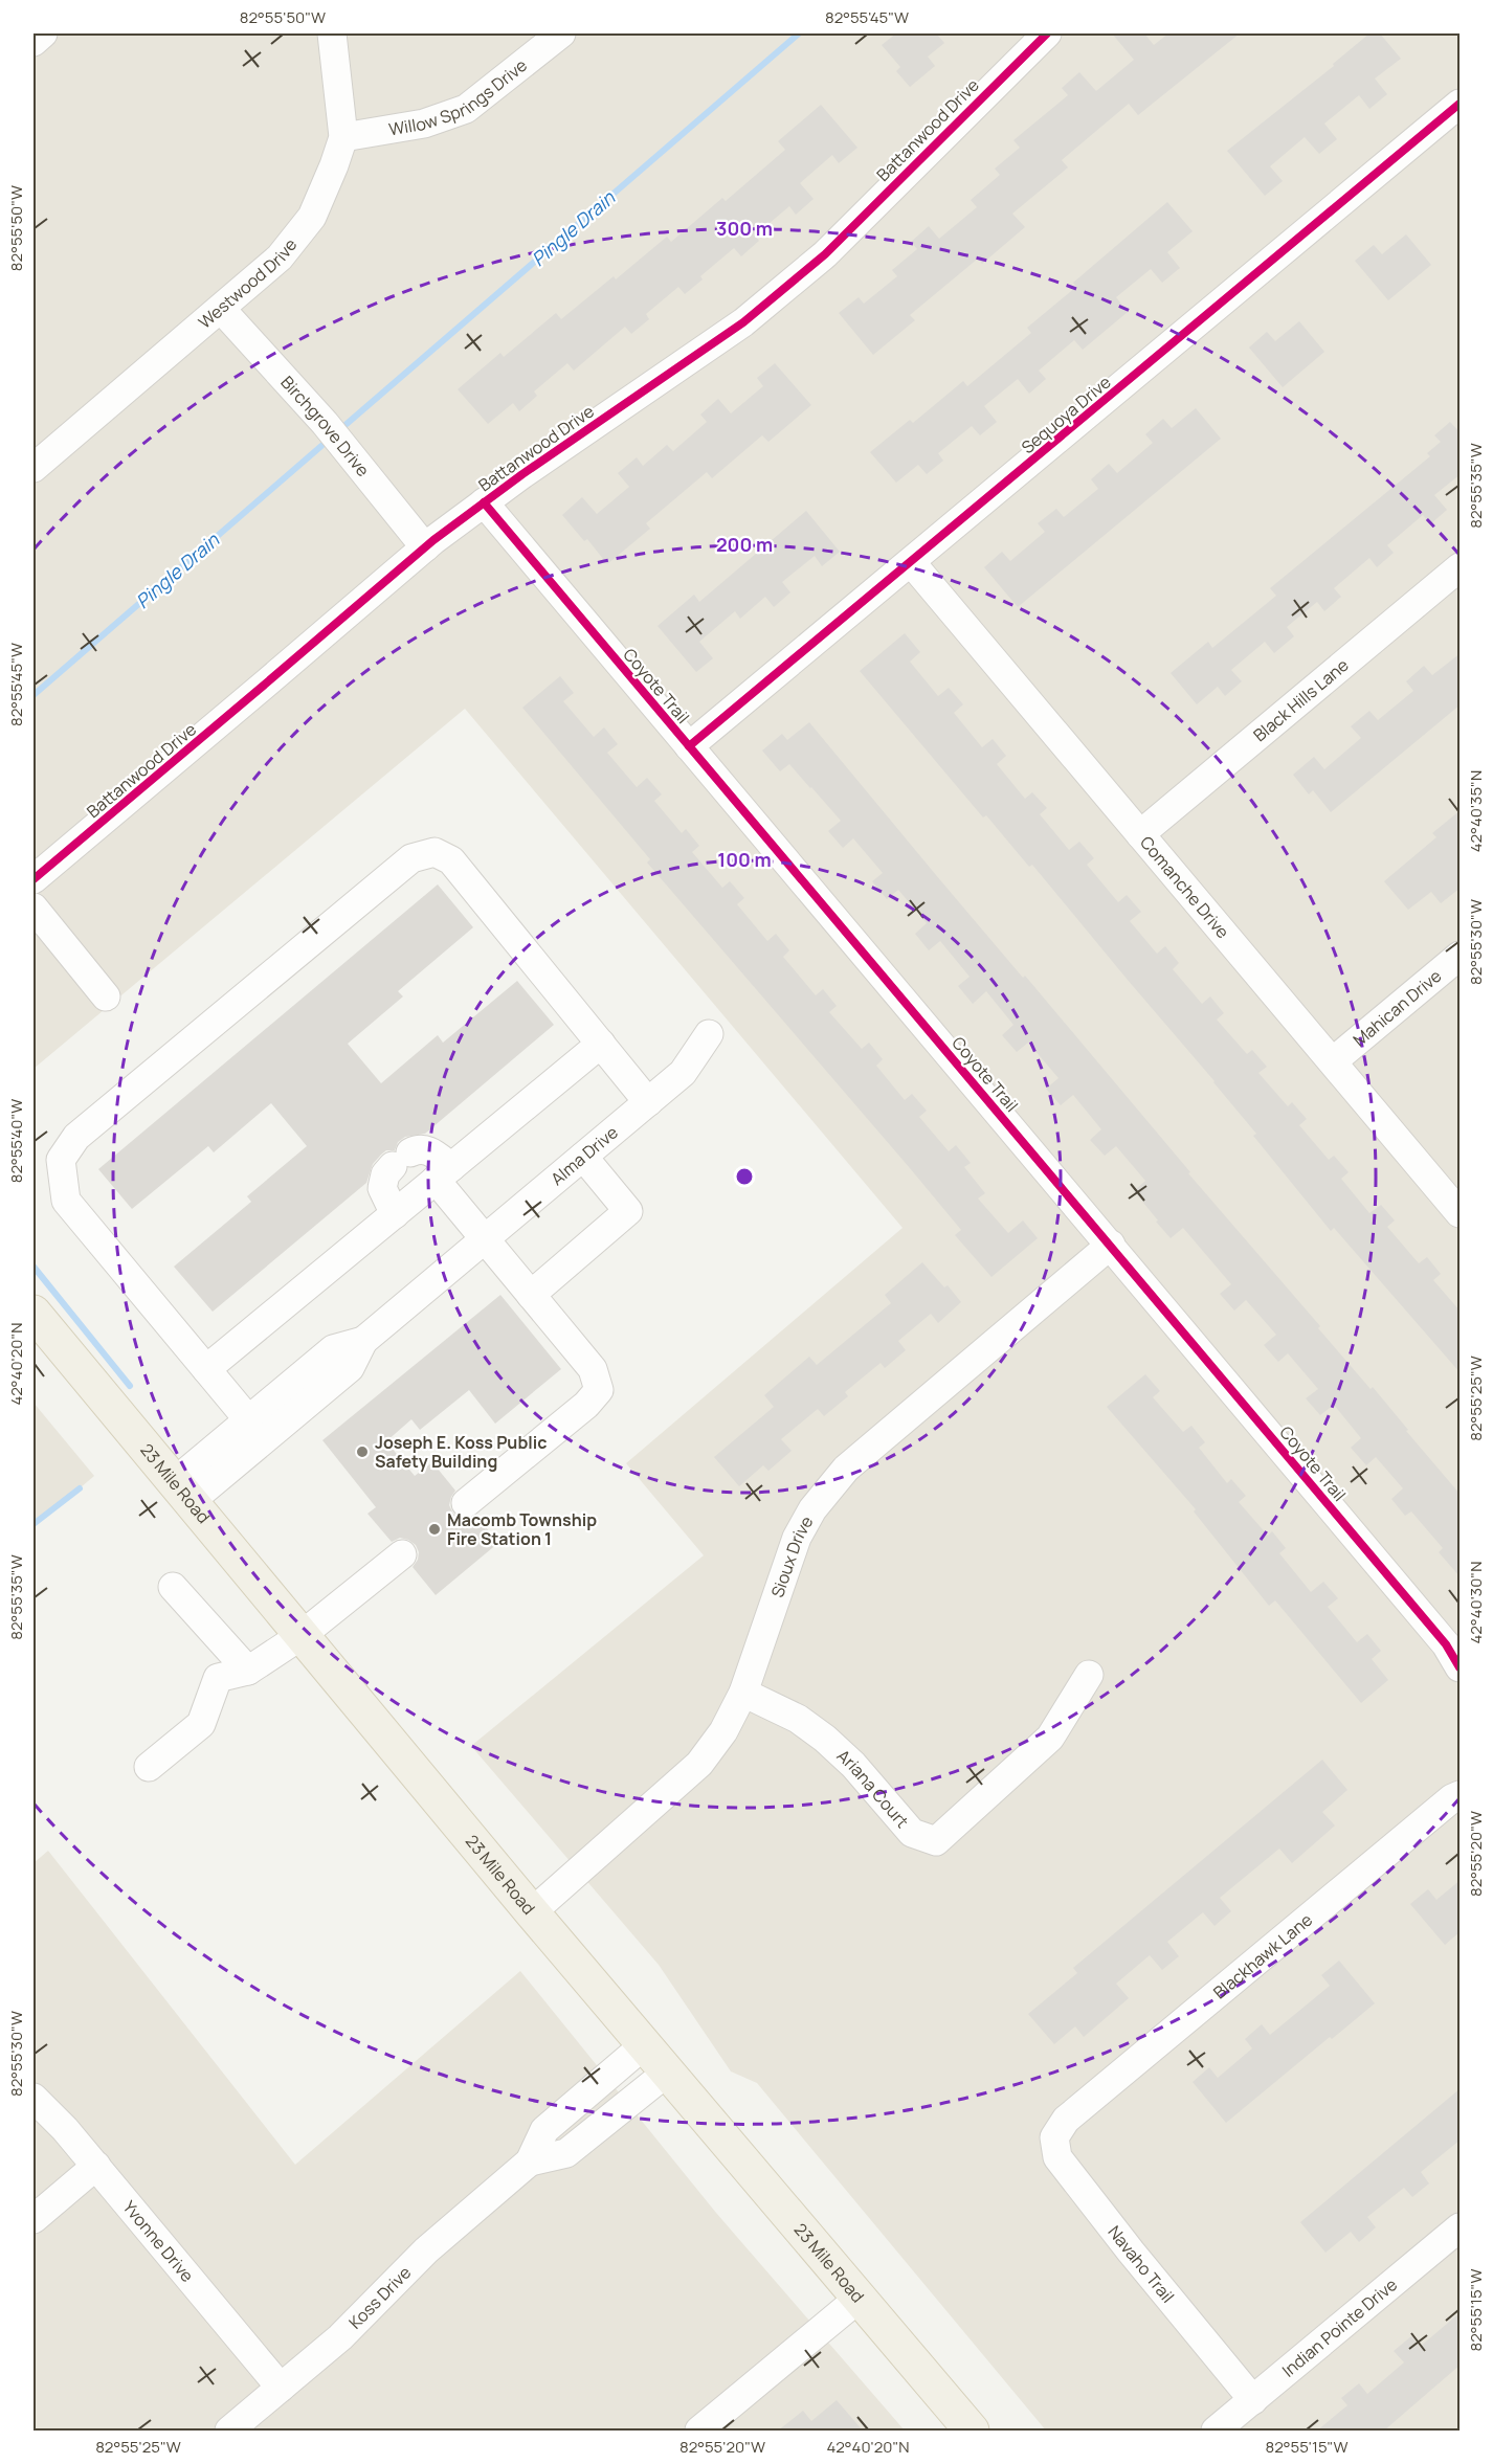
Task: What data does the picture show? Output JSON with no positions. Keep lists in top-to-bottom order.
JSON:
{
  "streets": {
    "main road": ["23 Mile Road"],
    "street": [
      "Willow Springs Drive",
      "Battanwood Drive",
      "Westwood Drive",
      "Sequoya Drive",
      "Birchgrove Drive",
      "Coyote Trail",
      "Black Hills Lane",
      "Comanche Drive",
      "Mahican Drive",
      "Alma Drive",
      "Sioux Drive",
      "Ariana Court",
      "Blackhawk Lane",
      "Yvonne Drive",
      "Navaho Trail",
      "Koss Drive",
      "Indian Pointe Drive"
    ]
  },
  "crossings": [
    ["Willow Springs Drive", "Westwood Drive"],
    ["Battanwood Drive", "Birchgrove Drive"],
    ["Battanwood Drive", "Coyote Trail"],
    ["Westwood Drive", "Birchgrove Drive"],
    ["Sequoya Drive", "Coyote Trail"],
    ["Sequoya Drive", "Comanche Drive"],
    ["Coyote Trail", "Sioux Drive"],
    ["Black Hills Lane", "Comanche Drive"],
    ["Comanche Drive", "Mahican Drive"],
    ["Alma Drive", "23 Mile Road"],
    ["23 Mile Road", "Sioux Drive"],
    ["23 Mile Road", "Koss Drive"],
    ["Sioux Drive", "Ariana Court"],
    ["Blackhawk Lane", "Navaho Trail"],
    ["Yvonne Drive", "Koss Drive"],
    ["Navaho Trail", "Indian Pointe Drive"]
  ],
  "water": ["Pingle Drain"],
  "places": ["Joseph E. Koss Public Safety Building", "Macomb Township Fire Station 1"],
  "coordinates": [
    "82°55'50\"W",
    "82°55'45\"W",
    "82°55'35\"W",
    "42°40'35\"N",
    "82°55'30\"W",
    "82°55'40\"W",
    "42°40'20\"N",
    "82°55'25\"W",
    "42°40'30\"N",
    "82°55'20\"W",
    "82°55'15\"W"
  ],
  "rings": ["300 m", "200 m", "100 m"]
}
